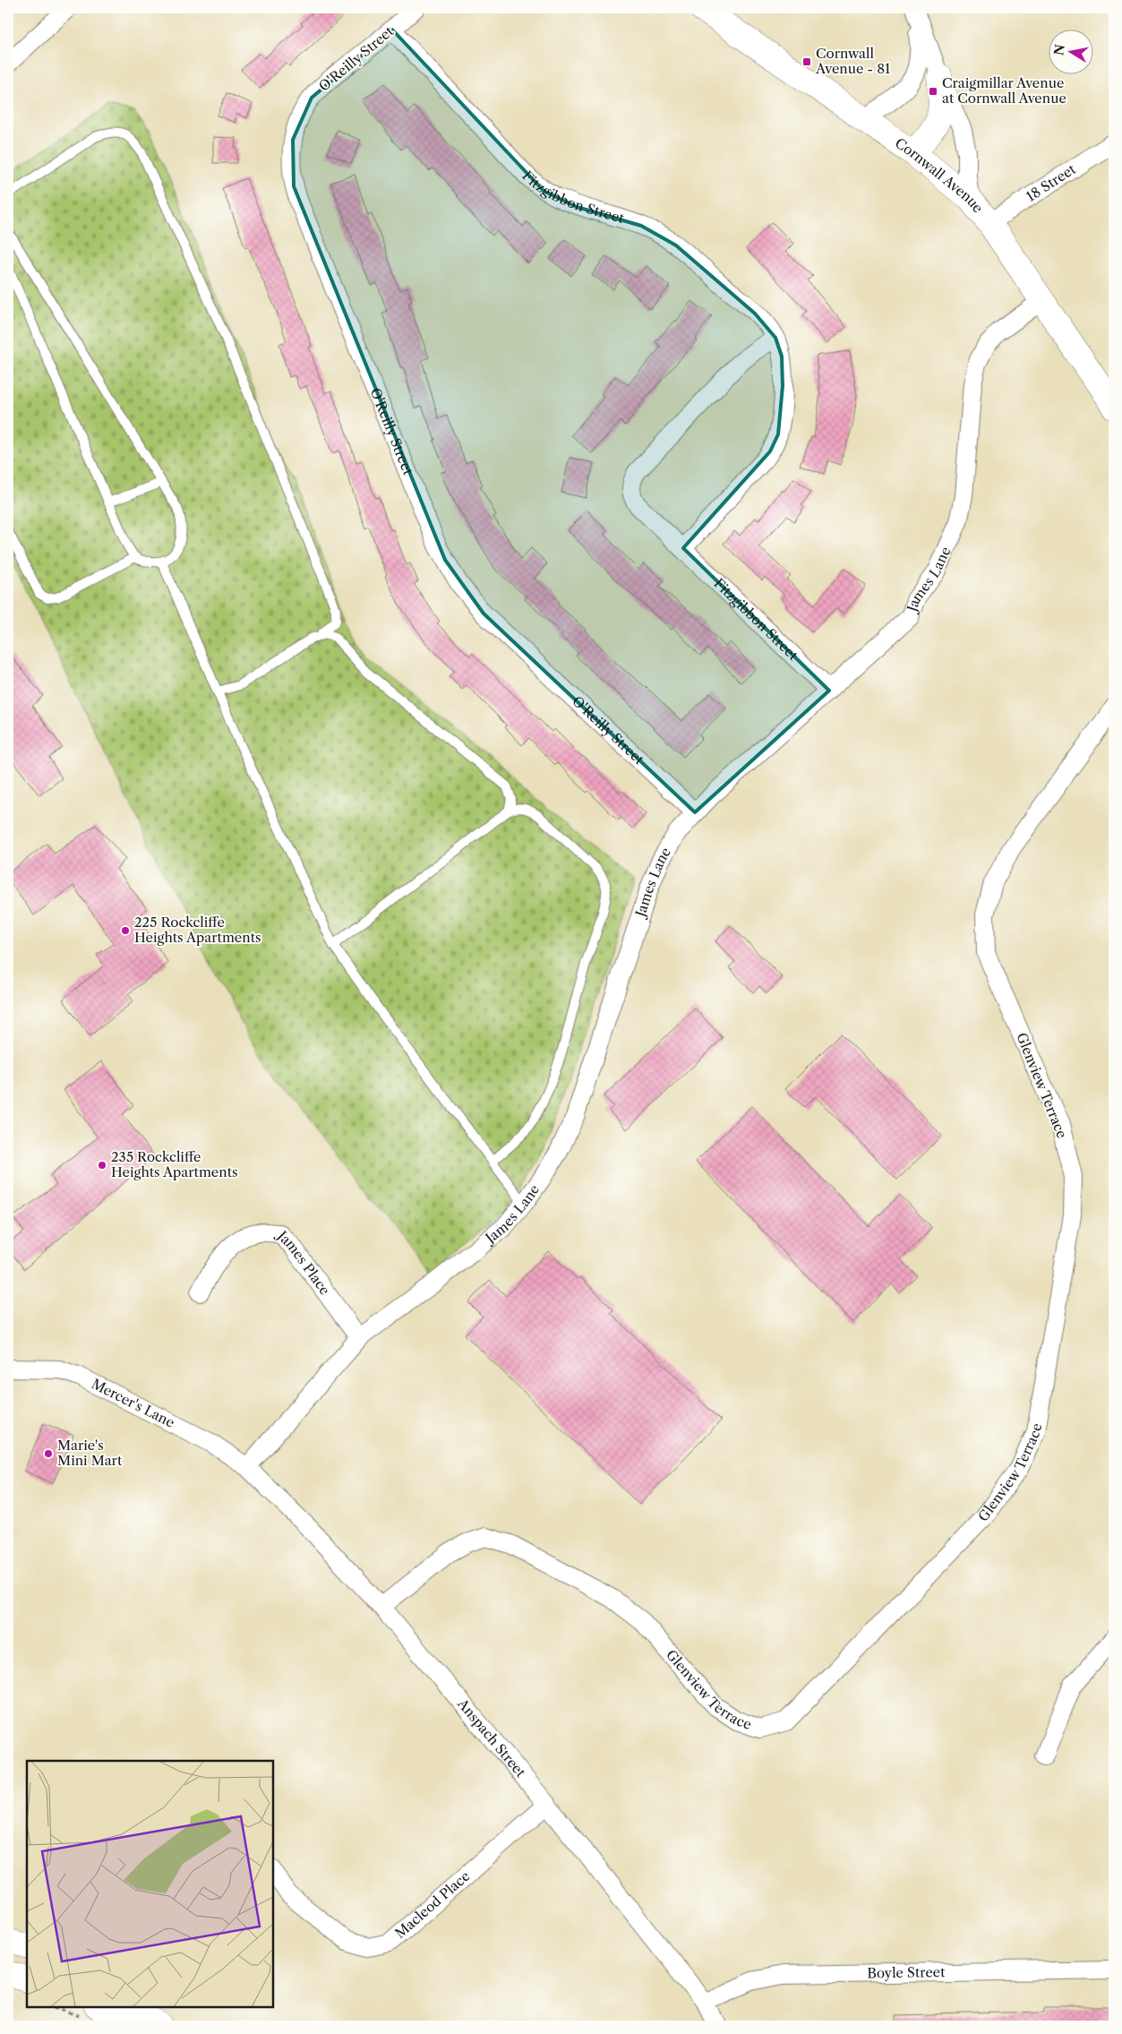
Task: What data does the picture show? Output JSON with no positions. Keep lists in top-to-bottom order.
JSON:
{
  "streets": {
    "main road": ["Cornwall Avenue"],
    "street": [
      "O'Reilly Street",
      "18 Street",
      "Fitzgibbon Street",
      "James Lane",
      "Glenview Terrace",
      "James Place",
      "Mercer's Lane",
      "Anspach Street",
      "Macleod Place",
      "Boyle Street"
    ]
  },
  "crossings": [
    ["O'Reilly Street", "Fitzgibbon Street"],
    ["O'Reilly Street", "James Lane"],
    ["Cornwall Avenue", "18 Street"],
    ["Cornwall Avenue", "James Lane"],
    ["Fitzgibbon Street", "James Lane"],
    ["James Lane", "James Place"],
    ["James Lane", "Mercer's Lane"],
    ["James Lane", "Anspach Street"],
    ["Glenview Terrace", "Anspach Street"],
    ["Mercer's Lane", "Anspach Street"],
    ["Anspach Street", "Macleod Place"],
    ["Anspach Street", "Boyle Street"]
  ],
  "places": {
    "transit": ["Cornwall Avenue - 81", "Craigmillar Avenue at Cornwall Avenue"],
    "other": ["225 Rockcliffe Heights Apartments", "235 Rockcliffe Heights Apartments", "Marie's Mini Mart"]
  },
  "north": "left"
}
